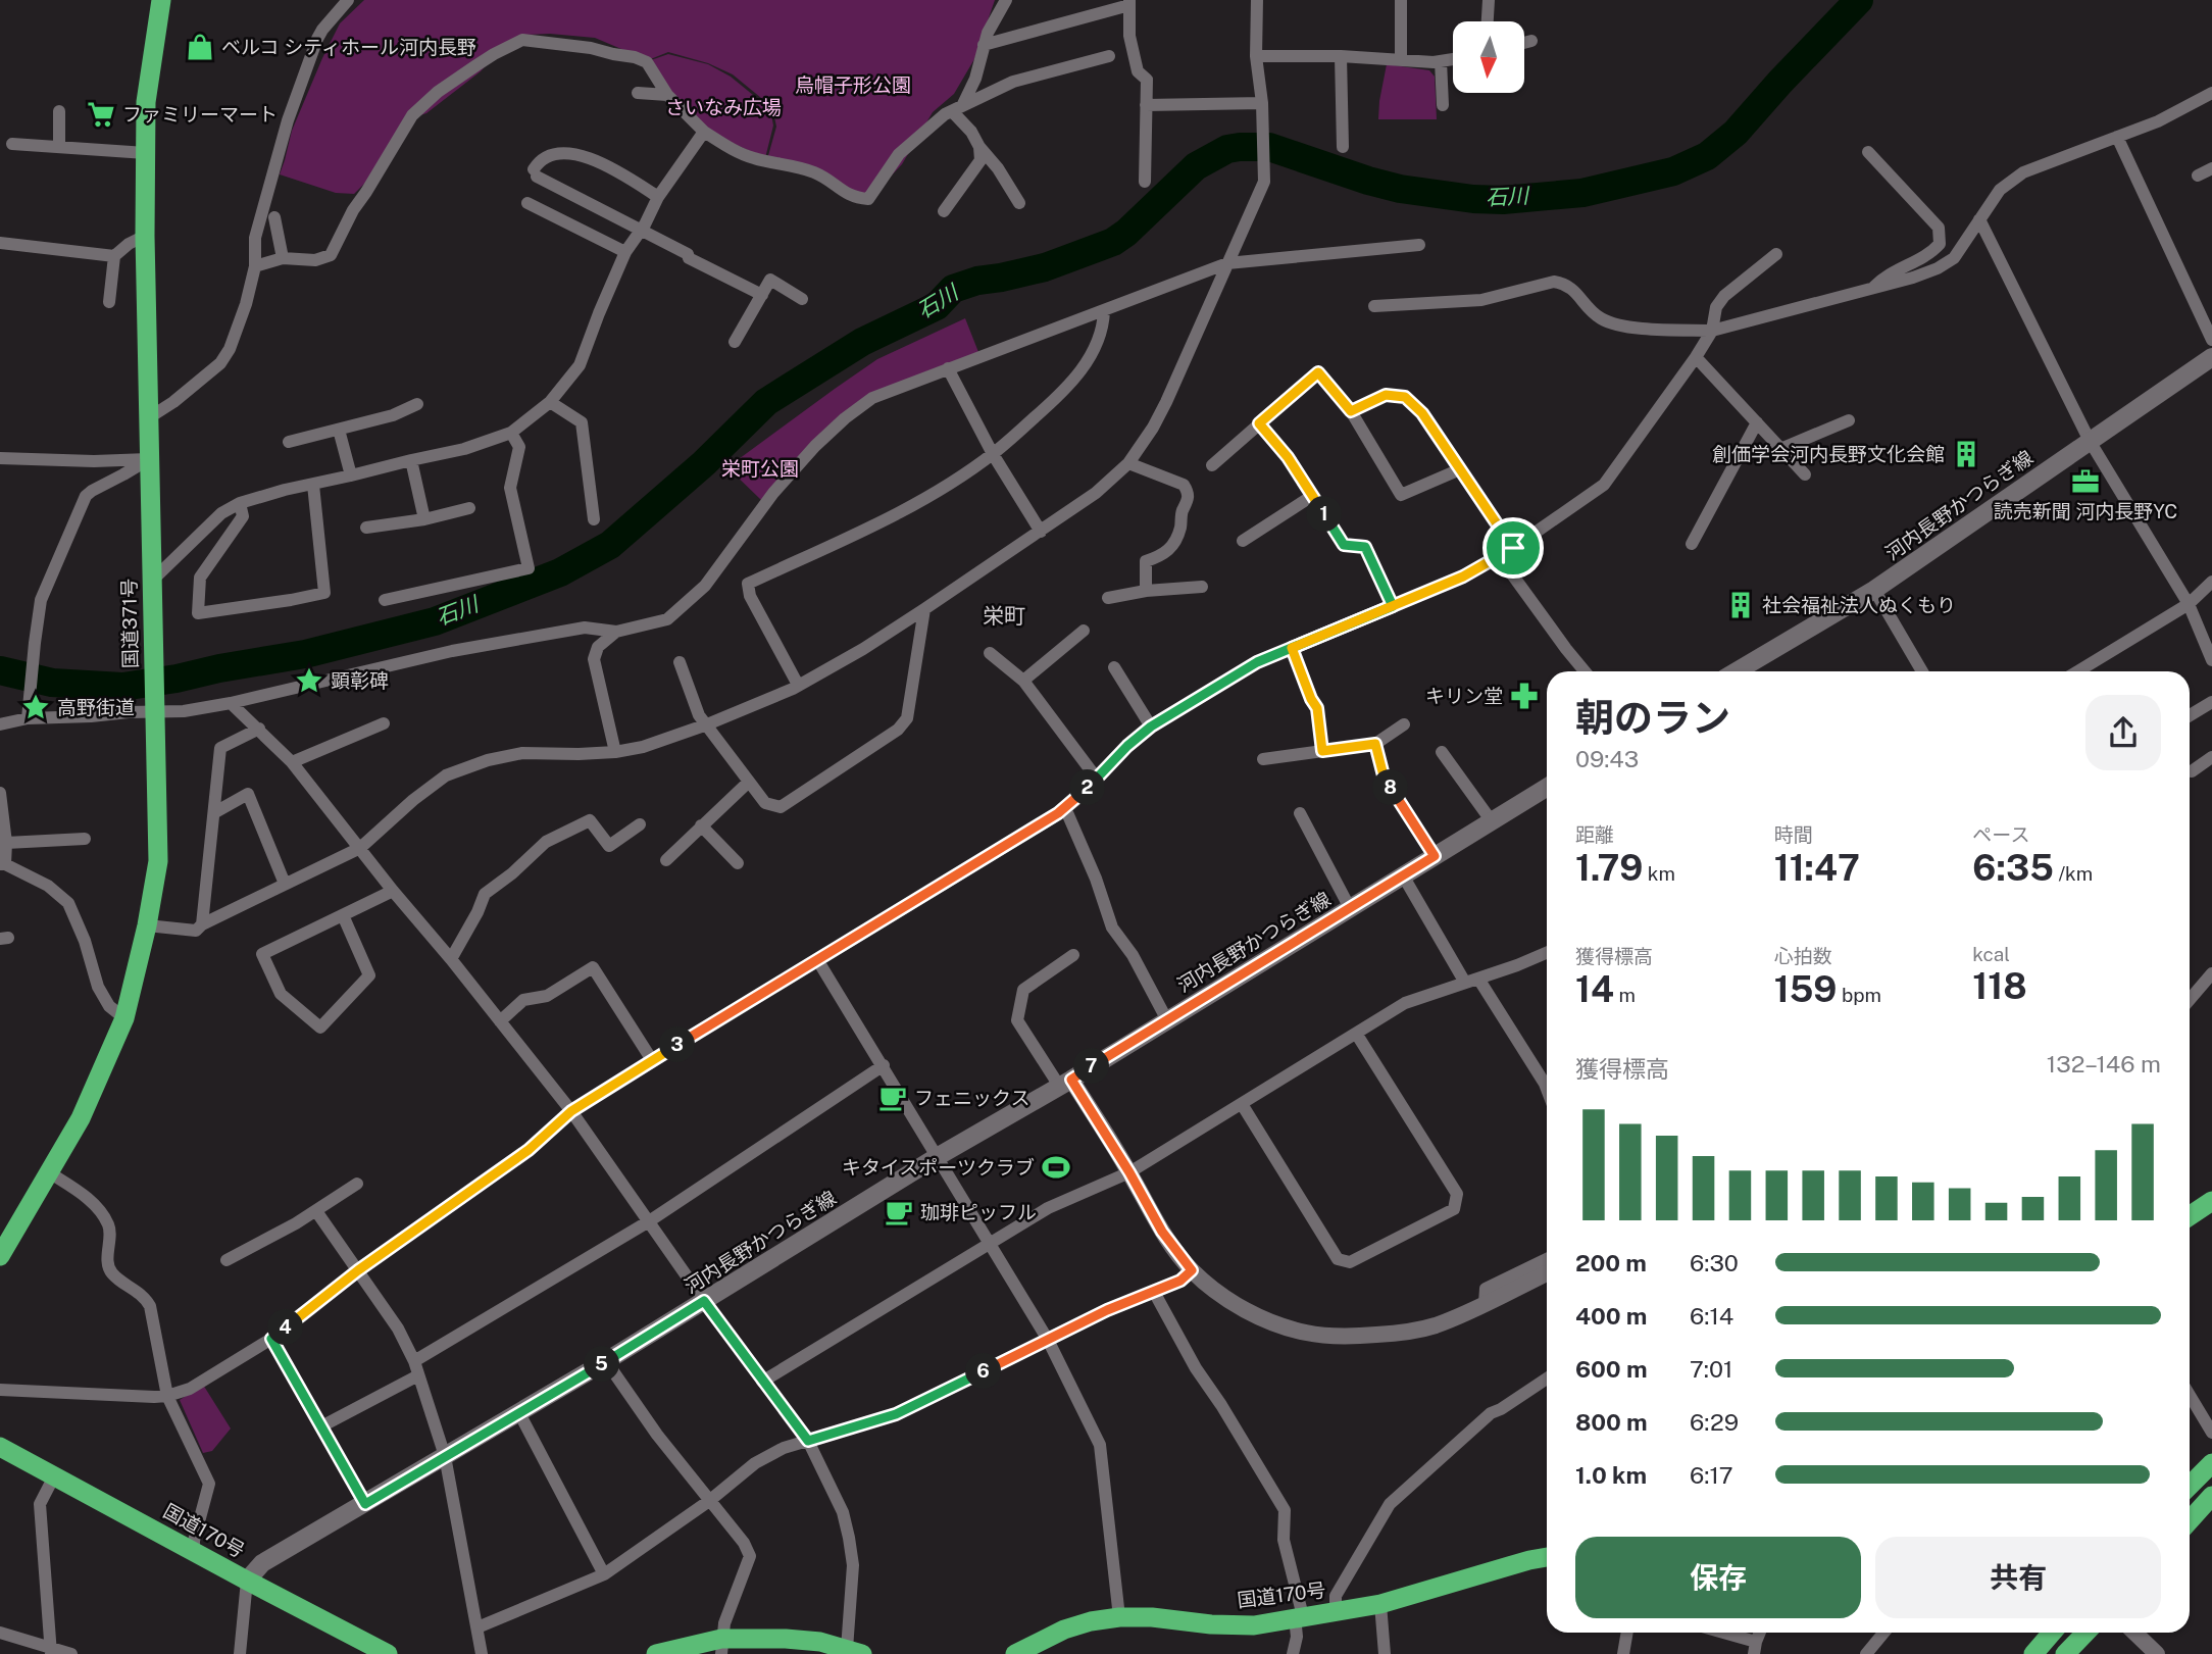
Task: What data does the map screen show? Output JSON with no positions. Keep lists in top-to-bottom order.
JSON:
{
  "streets": {
    "highway": ["国道371号", "国道170号"],
    "main road": ["河内長野かつらぎ線"]
  },
  "crossings": [
    ["河内長野かつらぎ線", "国道170号"]
  ],
  "districts": ["栄町"],
  "water": ["石川"],
  "parks": ["烏帽子形公園", "さいなみ広場", "栄町公園"],
  "places": {
    "shop": ["ベルコ シティホール河内長野"],
    "supermarket": ["ファミリーマート"],
    "building": ["創価学会河内長野文化会館", "社会福祉法人ぬくもり"],
    "office": ["読売新聞 河内長野YC"],
    "place": ["顕彰碑", "高野街道"],
    "pharmacy": ["キリン堂"],
    "cafe": ["フェニックス", "珈琲ピッフル"],
    "sports": ["キタイスポーツクラブ"]
  },
  "north": "bottom",
  "page": {
    "pins": [
      "1",
      "2",
      "8",
      "3",
      "7",
      "4",
      "5",
      "6"
    ],
    "heading": ["朝のラン", "09:43"],
    "stats": [
      ["距離", "1.79 km"],
      ["時間", "11:47"],
      ["ペース", "6:35 /km"],
      ["獲得標高", "14 m"],
      ["心拍数", "159 bpm"],
      ["kcal", "118"]
    ],
    "chart": ["獲得標高", "132–146 m"],
    "list": [
      {
        "name": "200 m",
        "note": "6:30"
      },
      {
        "name": "400 m",
        "note": "6:14"
      },
      {
        "name": "600 m",
        "note": "7:01"
      },
      {
        "name": "800 m",
        "note": "6:29"
      },
      {
        "name": "1.0 km",
        "note": "6:17"
      }
    ],
    "buttons": ["保存", "共有"]
  }
}
